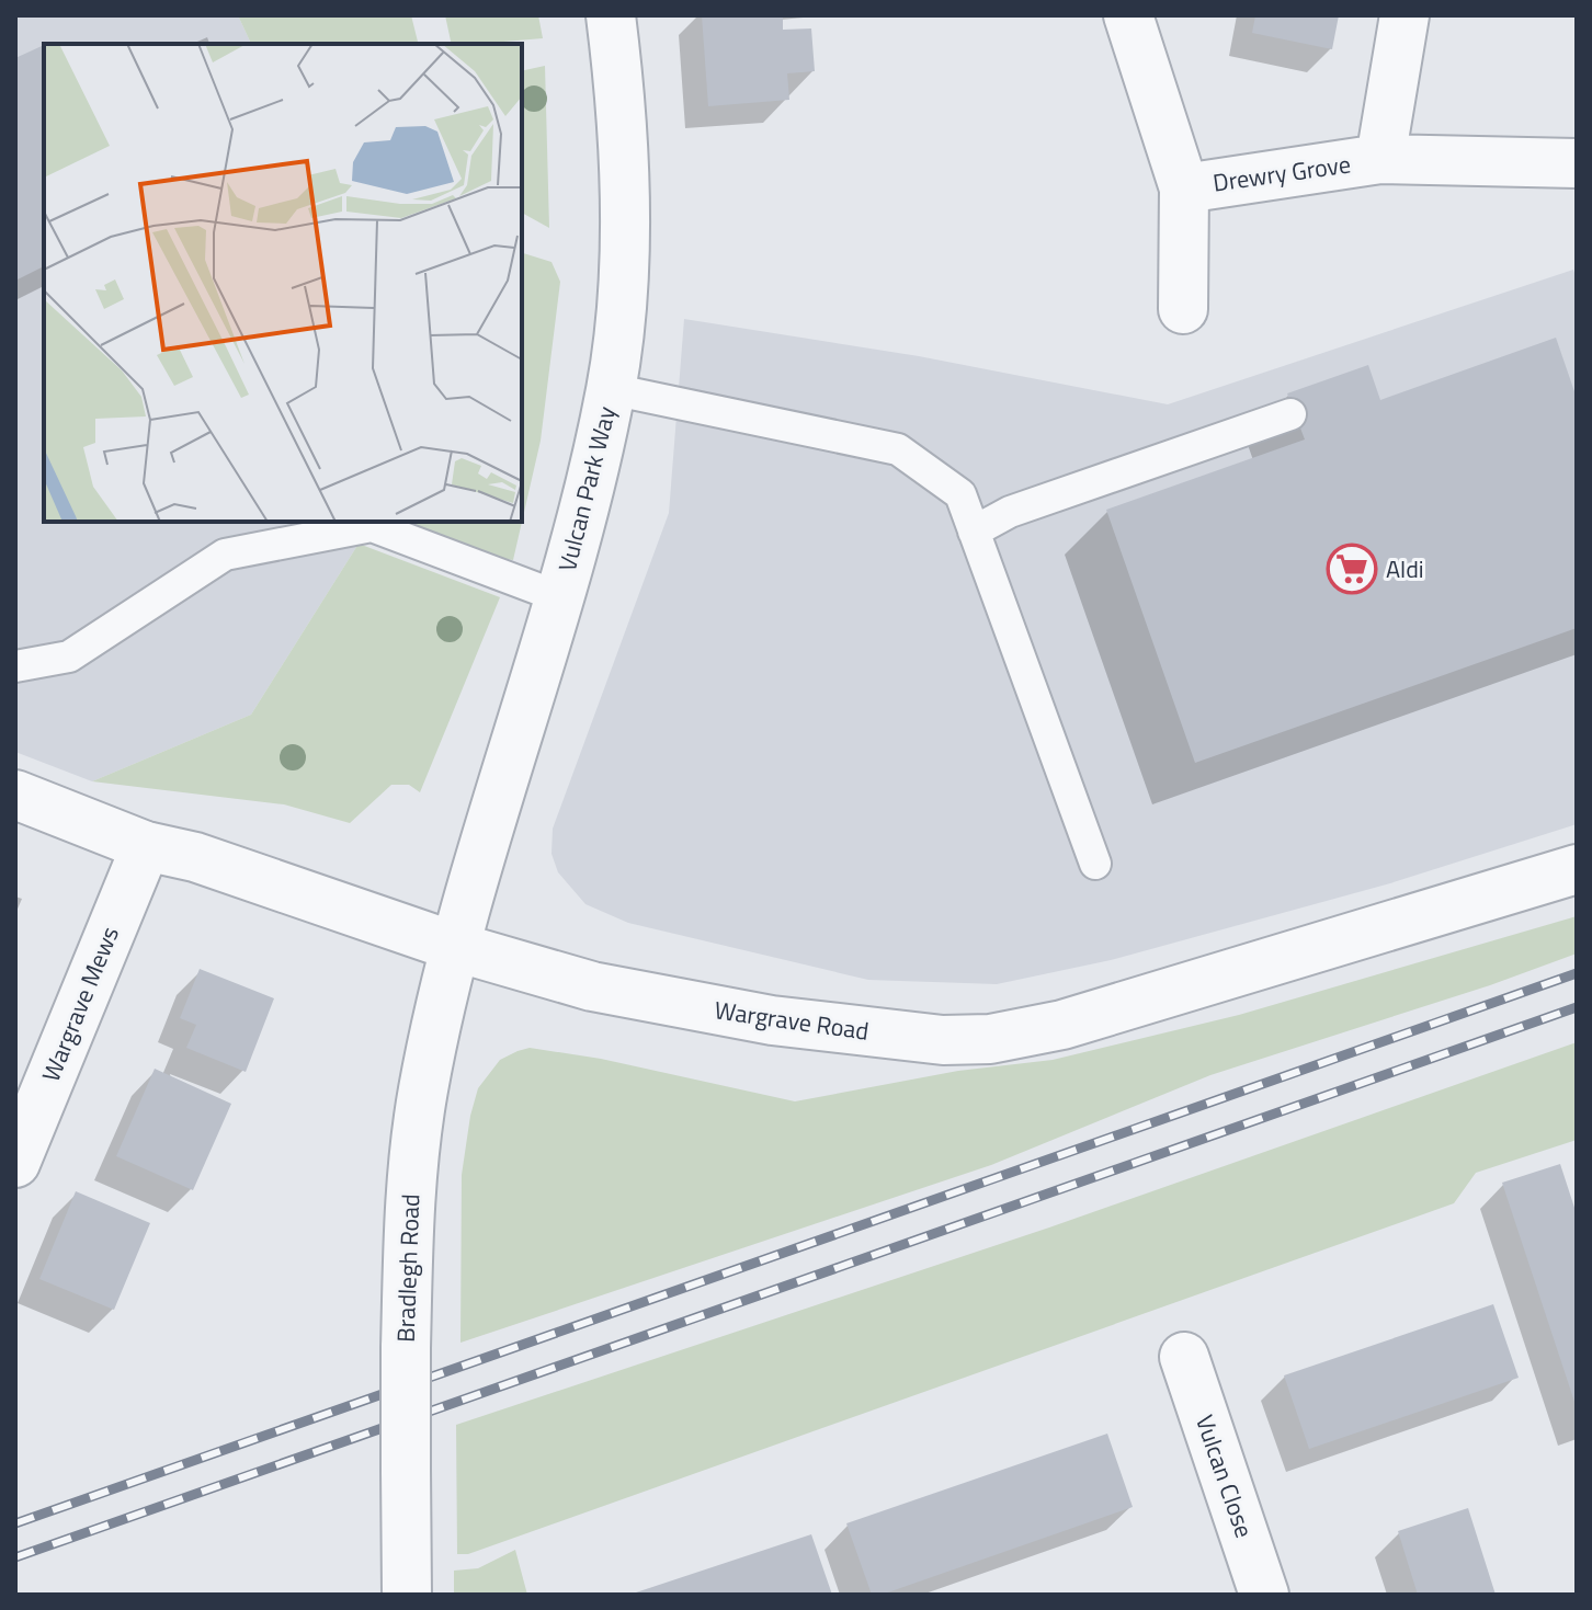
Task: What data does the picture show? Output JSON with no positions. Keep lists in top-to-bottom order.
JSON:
{
  "streets": {
    "street": [
      "Drewry Grove",
      "Vulcan Park Way",
      "Wargrave Mews",
      "Wargrave Road",
      "Bradlegh Road",
      "Vulcan Close"
    ]
  },
  "crossings": [
    ["Vulcan Park Way", "Wargrave Road"],
    ["Vulcan Park Way", "Bradlegh Road"],
    ["Wargrave Mews", "Wargrave Road"],
    ["Wargrave Road", "Bradlegh Road"]
  ],
  "places": {
    "supermarket": ["Aldi"]
  }
}
